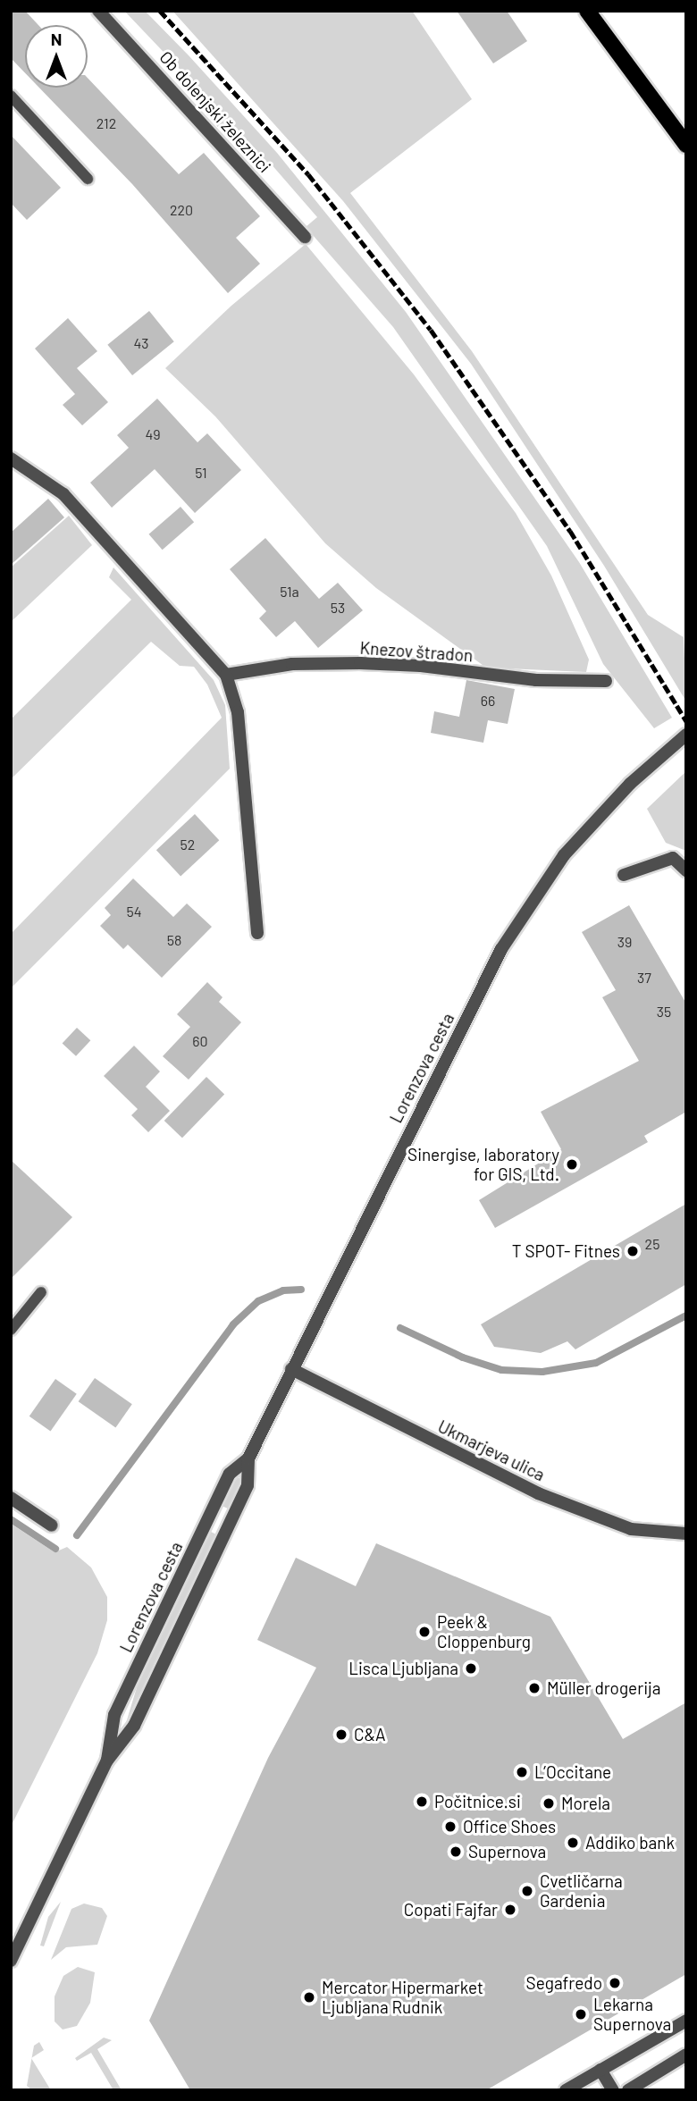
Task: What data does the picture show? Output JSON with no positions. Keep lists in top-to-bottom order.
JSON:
{
  "streets": {
    "street": [
      "Ob dolenjski železnici",
      "Knezov štradon",
      "Lorenzova cesta",
      "Ukmarjeva ulica"
    ]
  },
  "crossings": [
    ["Lorenzova cesta", "Ukmarjeva ulica"]
  ],
  "places": [
    "Sinergise, laboratory for GIS, Ltd.",
    "T SPOT- Fitnes",
    "Peek & Cloppenburg",
    "Lisca Ljubljana",
    "Müller drogerija",
    "C&A",
    "L’Occitane",
    "Počitnice.si",
    "Morela",
    "Office Shoes",
    "Addiko bank",
    "Supernova",
    "Cvetličarna Gardenia",
    "Copati Fajfar",
    "Segafredo",
    "Mercator Hipermarket Ljubljana Rudnik",
    "Lekarna Supernova"
  ],
  "house_numbers": [
    "212",
    "220",
    "43",
    "49",
    "51",
    "51a",
    "53",
    "66",
    "52",
    "54",
    "58",
    "39",
    "37",
    "35",
    "60",
    "25"
  ],
  "north": "top"
}
